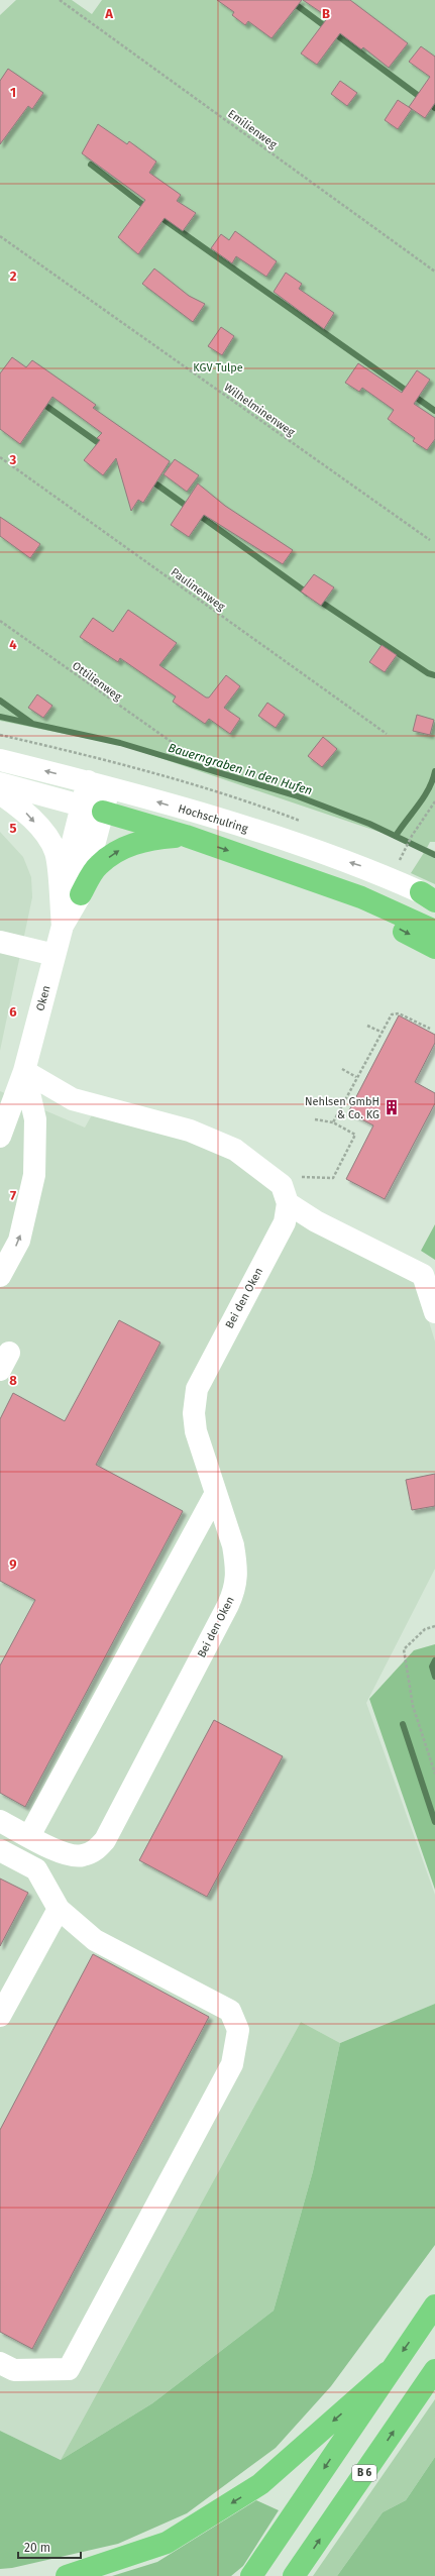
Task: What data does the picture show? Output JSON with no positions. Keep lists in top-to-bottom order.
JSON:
{
  "streets": {
    "highway": ["B 6"],
    "street": ["Hochschulring", "Oken", "Bei den Oken"],
    "path": [
      "Emilienweg",
      "Wilhelminenweg",
      "Paulinenweg",
      "Ottilienweg"
    ]
  },
  "crossings": [
    ["Hochschulring", "Oken"]
  ],
  "water": ["Bauerngraben in den Hufen"],
  "parks": ["KGV Tulpe"],
  "places": {
    "building": ["Nehlsen GmbH & Co. KG"]
  },
  "scale_bar": "20 m",
  "grid": {
    "columns": ["A", "B"],
    "rows": [
      "1",
      "2",
      "3",
      "4",
      "5",
      "6",
      "7",
      "8",
      "9"
    ]
  }
}
